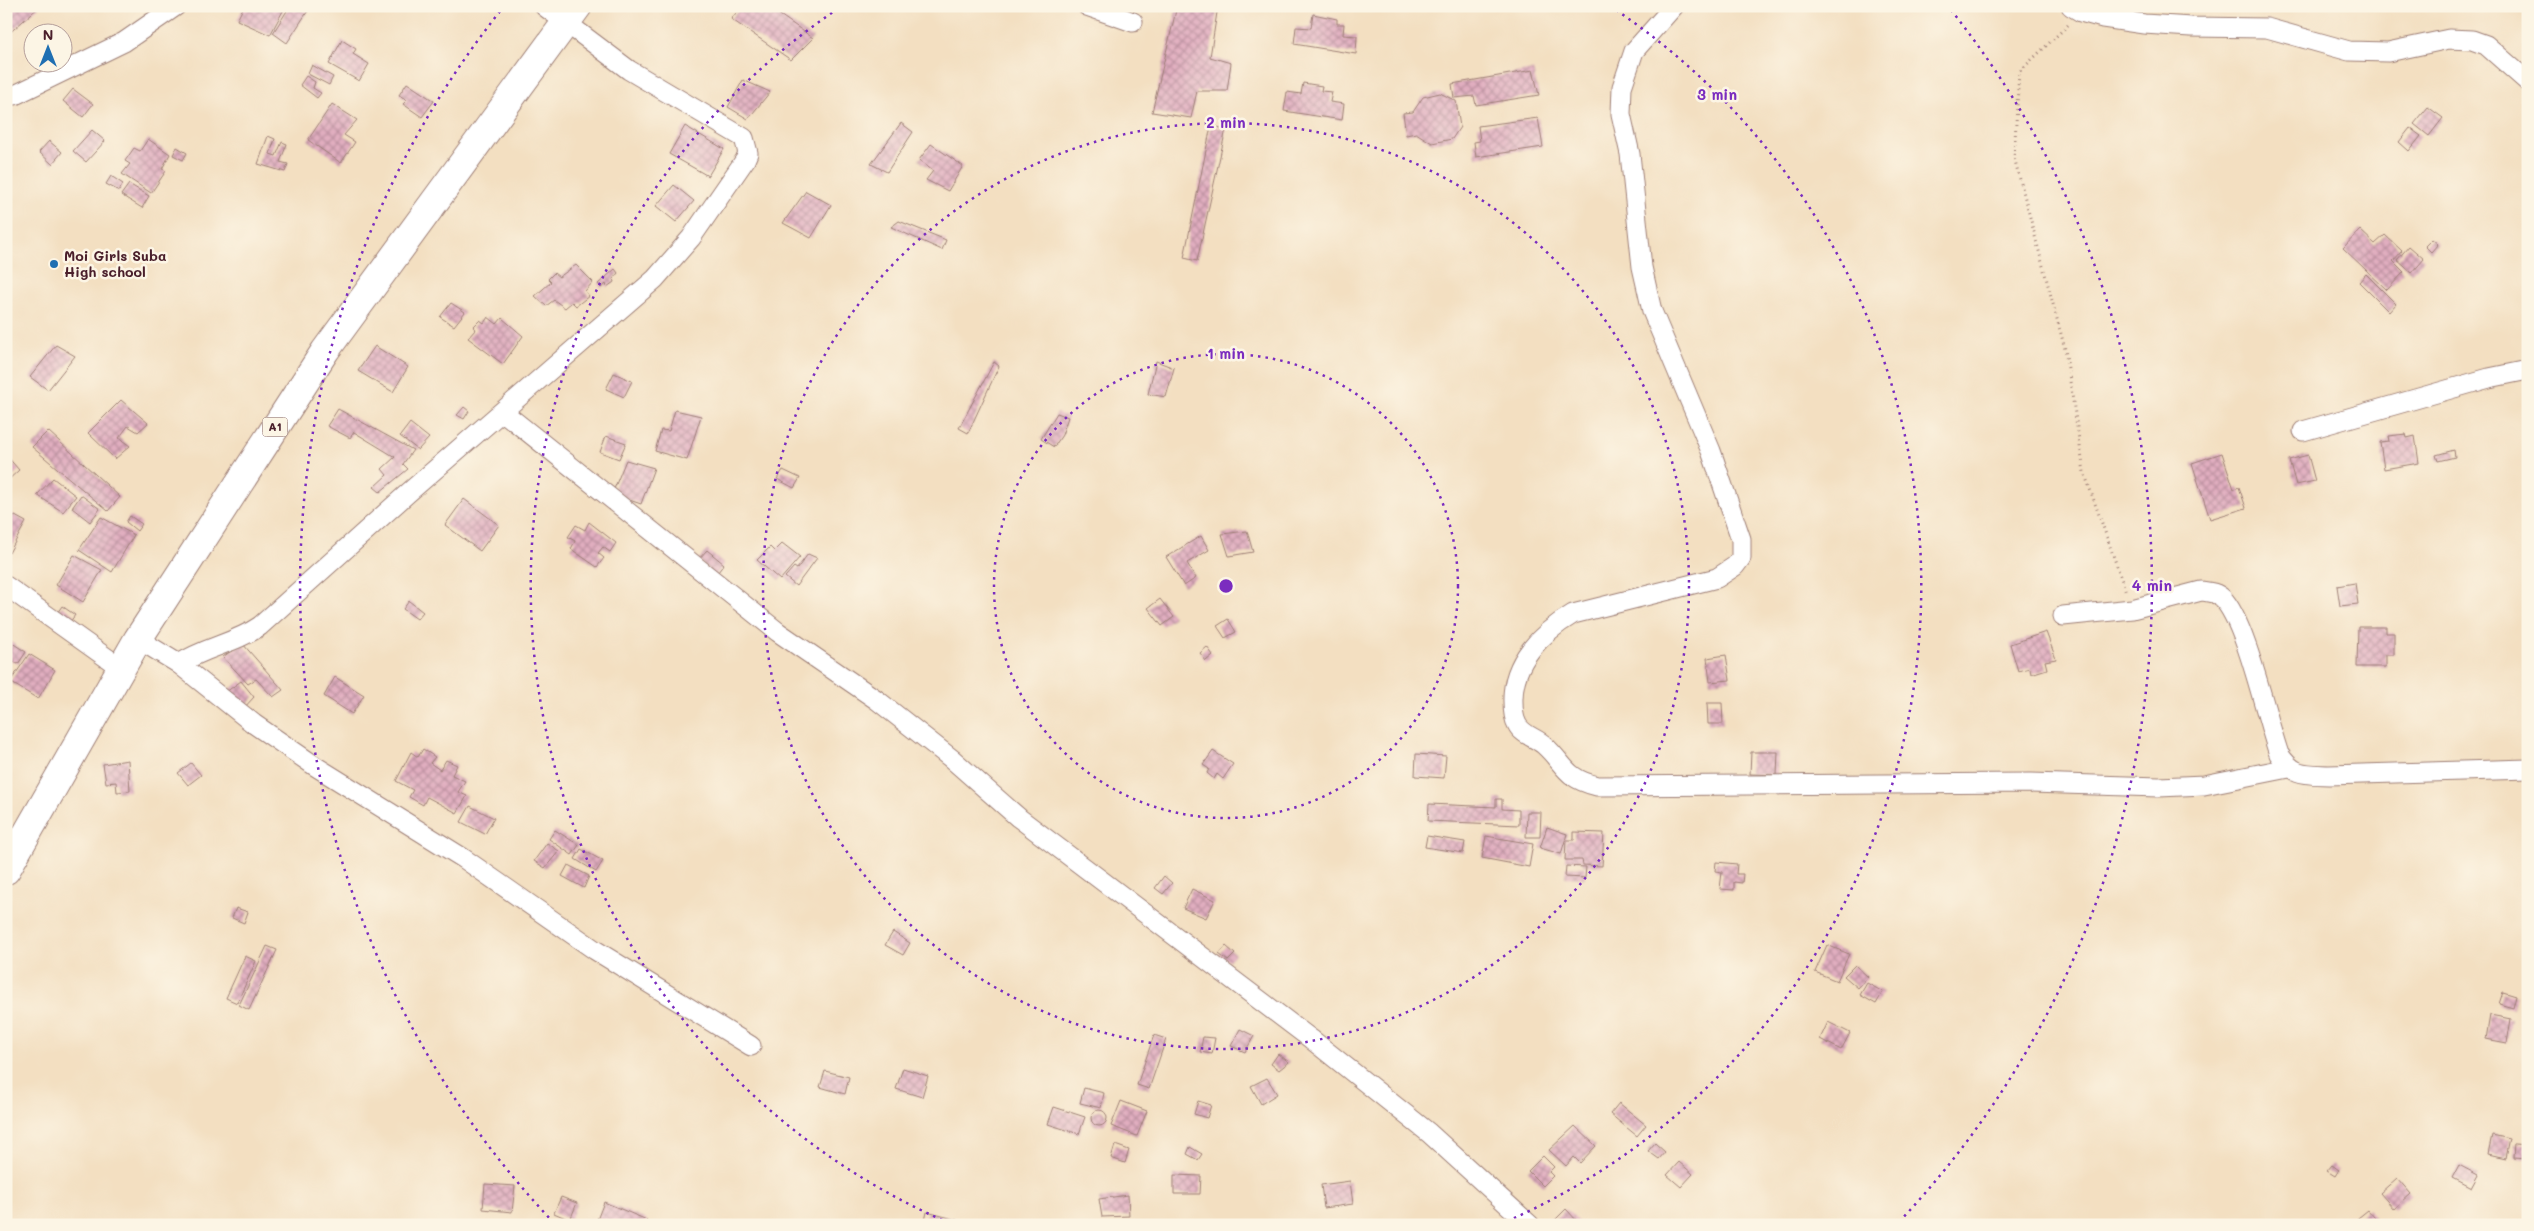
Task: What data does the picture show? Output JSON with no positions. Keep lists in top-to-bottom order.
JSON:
{
  "streets": {
    "highway": ["A1"]
  },
  "places": ["Moi Girls Suba High school"],
  "north": "top",
  "rings": [
    "3 min",
    "2 min",
    "1 min",
    "4 min"
  ]
}
